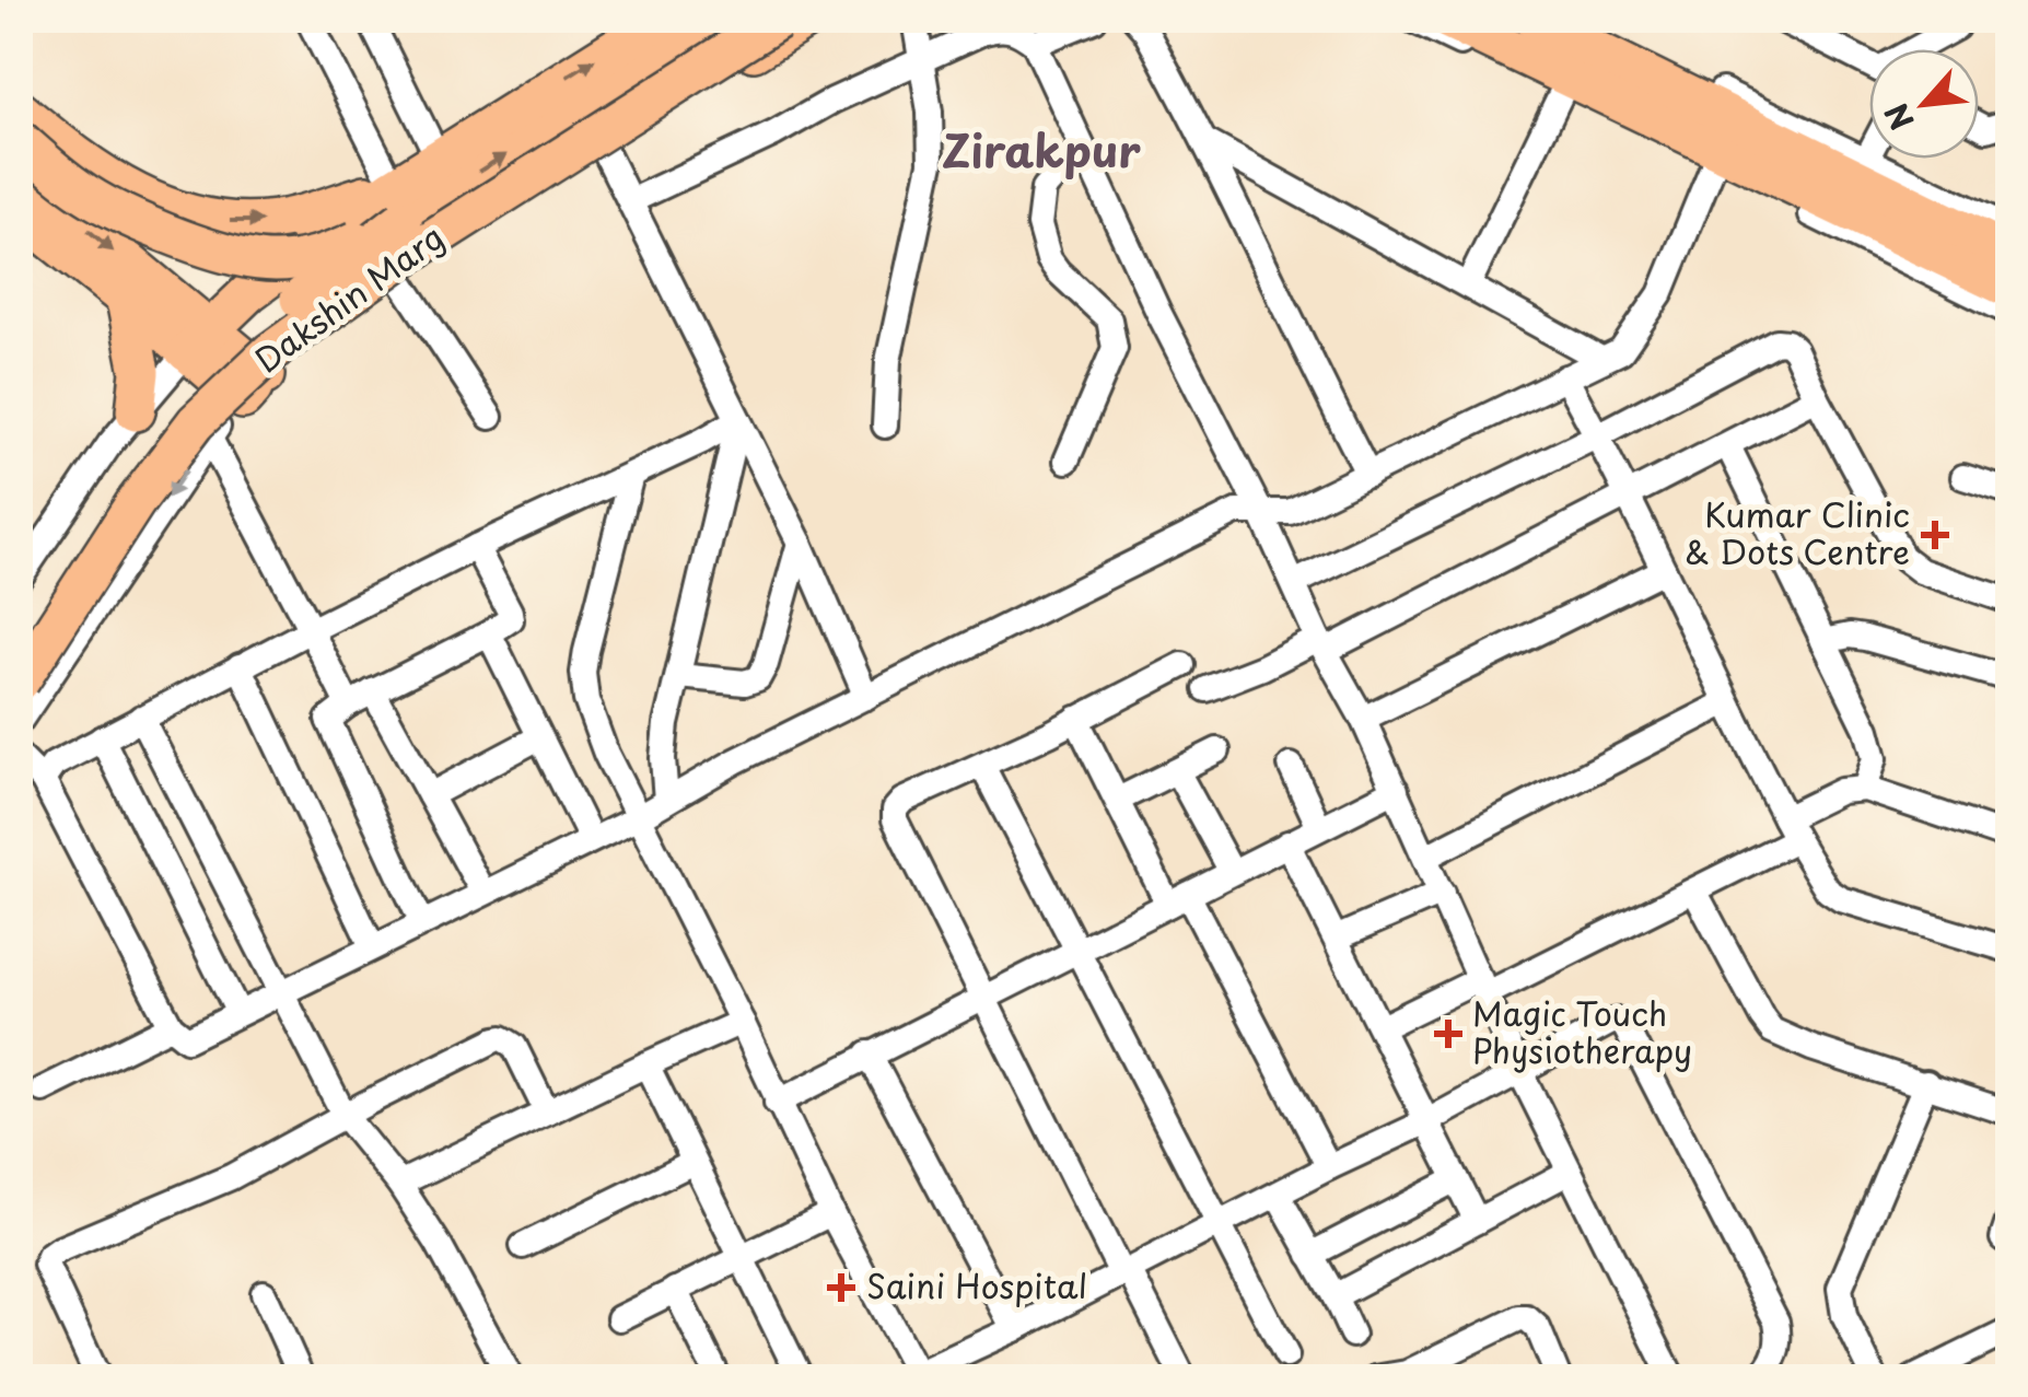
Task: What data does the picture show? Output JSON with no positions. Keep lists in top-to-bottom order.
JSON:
{
  "streets": {
    "highway": ["Dakshin Marg"]
  },
  "districts": ["Zirakpur"],
  "places": {
    "health": ["Kumar Clinic & Dots Centre", "Magic Touch Physiotherapy", "Saini Hospital"]
  },
  "north": "bottom left"
}
